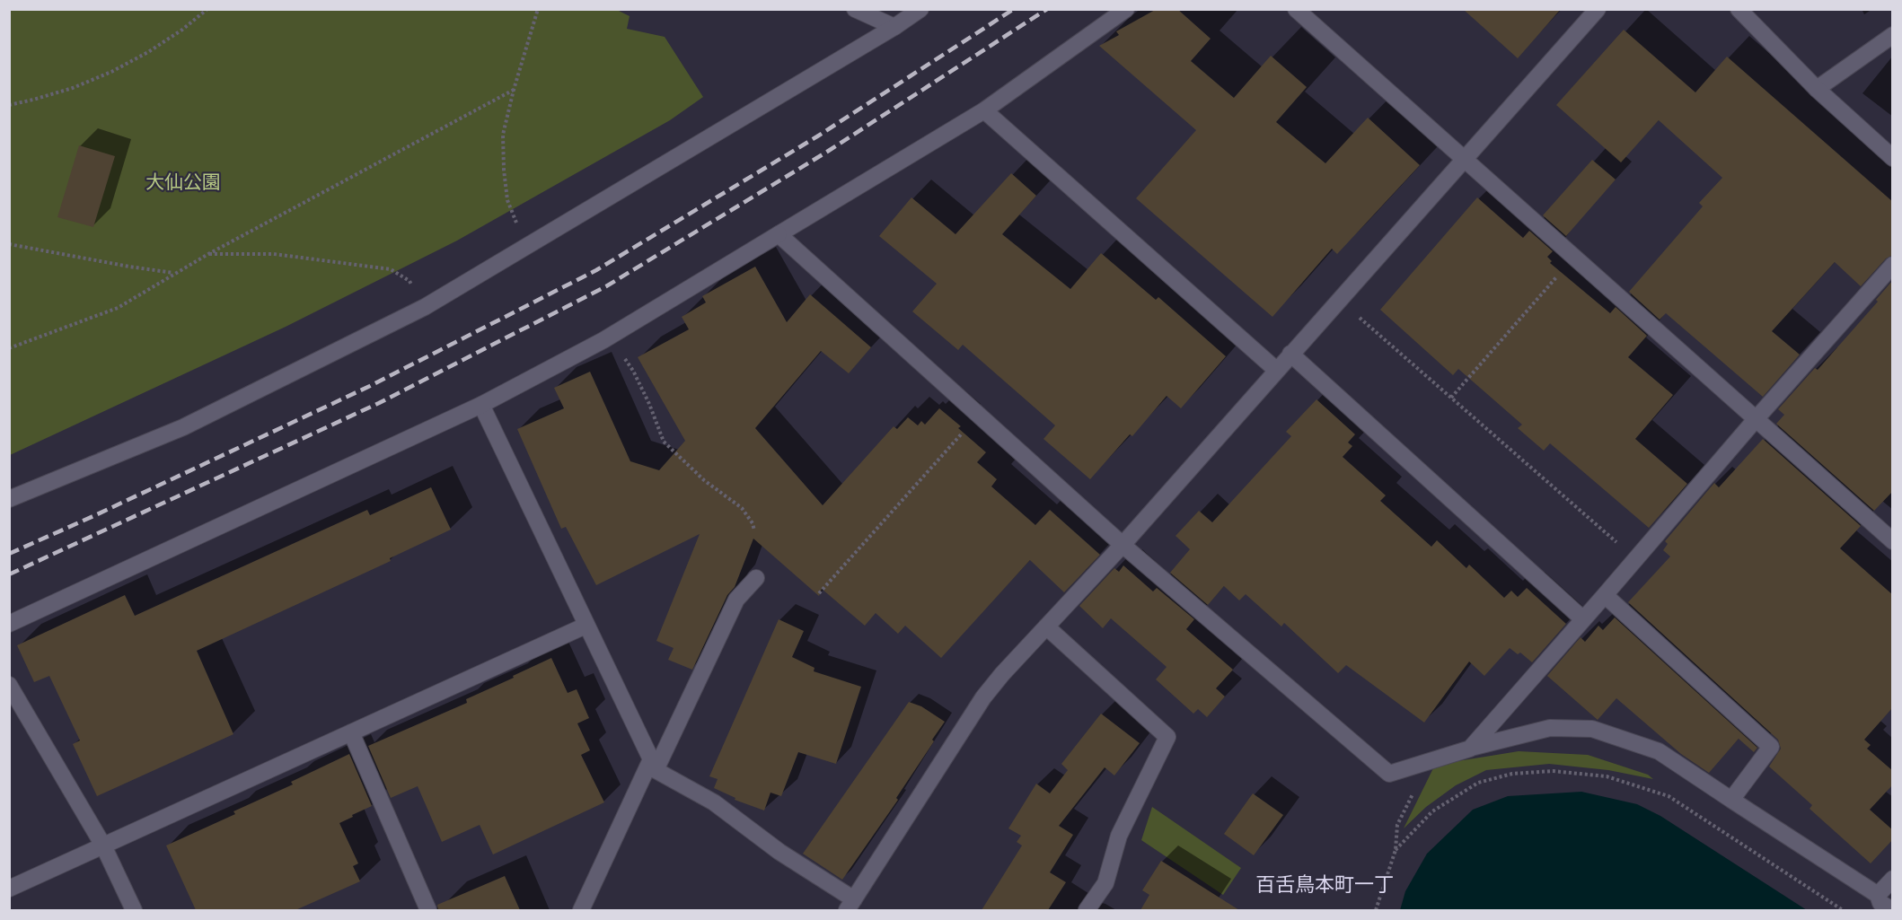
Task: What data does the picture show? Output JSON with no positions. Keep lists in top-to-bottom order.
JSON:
{
  "districts": ["百舌鳥本町一丁"],
  "parks": ["大仙公園"]
}
